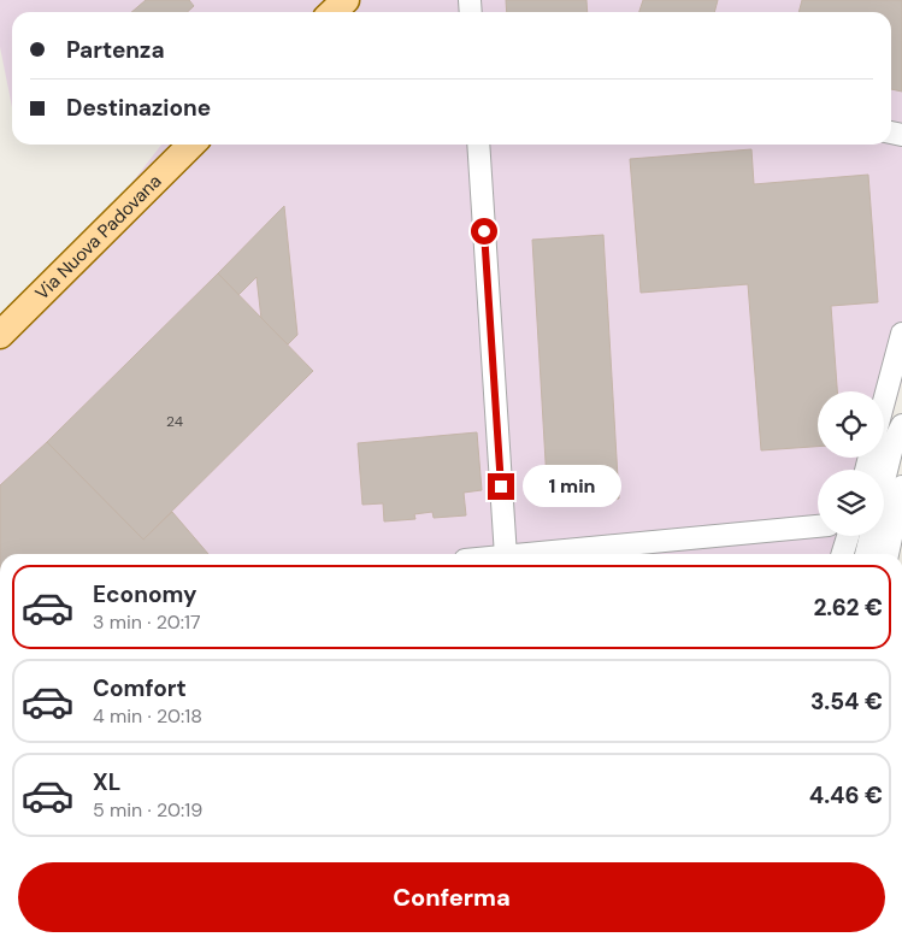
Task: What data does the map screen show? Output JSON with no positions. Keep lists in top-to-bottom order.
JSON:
{
  "streets": {
    "main road": ["Via Nuova Padovana"]
  },
  "house_numbers": ["24"],
  "page": {
    "banner": ["Partenza", "Destinazione"],
    "bubble": "1 min",
    "list": [
      {
        "name": "Economy",
        "note": "3 min · 20:17",
        "value": "2.62 €"
      },
      {
        "name": "Comfort",
        "note": "4 min · 20:18",
        "value": "3.54 €"
      },
      {
        "name": "XL",
        "note": "5 min · 20:19",
        "value": "4.46 €"
      }
    ],
    "buttons": "Conferma"
  }
}
